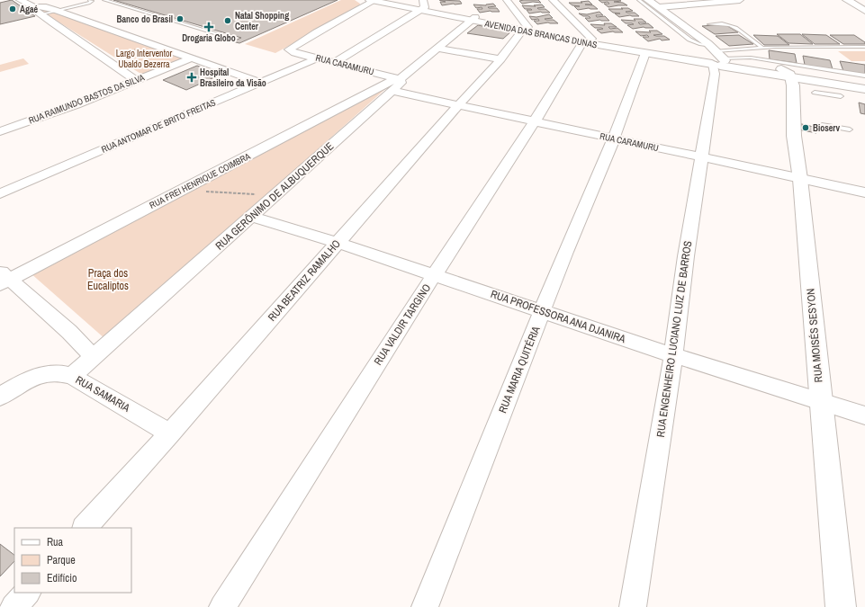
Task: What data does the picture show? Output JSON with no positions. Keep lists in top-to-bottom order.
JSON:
{
  "streets": {
    "main road": ["AVENIDA DAS BRANCAS DUNAS", "RUA MOISÉS SESYON"],
    "street": [
      "RUA CARAMURU",
      "RUA RAIMUNDO BASTOS DA SILVA",
      "RUA ANTOMAR DE BRITO FREITAS",
      "RUA FREI HENRIQUE COIMBRA",
      "RUA GERÔNIMO DE ALBUQUERQUE",
      "RUA BEATRIZ RAMALHO",
      "RUA PROFESSORA ANA DJANIRA",
      "RUA VALDIR TARGINO",
      "RUA ENGENHEIRO LUCIANO LUIZ DE BARROS",
      "RUA MARIA QUITÉRIA",
      "RUA SAMARIA"
    ]
  },
  "crossings": [
    ["AVENIDA DAS BRANCAS DUNAS", "RUA CARAMURU"],
    ["AVENIDA DAS BRANCAS DUNAS", "RUA GERÔNIMO DE ALBUQUERQUE"],
    ["AVENIDA DAS BRANCAS DUNAS", "RUA BEATRIZ RAMALHO"],
    ["AVENIDA DAS BRANCAS DUNAS", "RUA VALDIR TARGINO"],
    ["AVENIDA DAS BRANCAS DUNAS", "RUA MOISÉS SESYON"],
    ["AVENIDA DAS BRANCAS DUNAS", "RUA ENGENHEIRO LUCIANO LUIZ DE BARROS"],
    ["AVENIDA DAS BRANCAS DUNAS", "RUA MARIA QUITÉRIA"],
    ["RUA CARAMURU", "RUA ANTOMAR DE BRITO FREITAS"],
    ["RUA CARAMURU", "RUA FREI HENRIQUE COIMBRA"],
    ["RUA CARAMURU", "RUA GERÔNIMO DE ALBUQUERQUE"],
    ["RUA CARAMURU", "RUA BEATRIZ RAMALHO"],
    ["RUA CARAMURU", "RUA VALDIR TARGINO"],
    ["RUA CARAMURU", "RUA MOISÉS SESYON"],
    ["RUA CARAMURU", "RUA ENGENHEIRO LUCIANO LUIZ DE BARROS"],
    ["RUA CARAMURU", "RUA MARIA QUITÉRIA"],
    ["RUA FREI HENRIQUE COIMBRA", "RUA GERÔNIMO DE ALBUQUERQUE"],
    ["RUA GERÔNIMO DE ALBUQUERQUE", "RUA PROFESSORA ANA DJANIRA"],
    ["RUA GERÔNIMO DE ALBUQUERQUE", "RUA SAMARIA"],
    ["RUA BEATRIZ RAMALHO", "RUA PROFESSORA ANA DJANIRA"],
    ["RUA BEATRIZ RAMALHO", "RUA SAMARIA"],
    ["RUA PROFESSORA ANA DJANIRA", "RUA VALDIR TARGINO"],
    ["RUA PROFESSORA ANA DJANIRA", "RUA MOISÉS SESYON"],
    ["RUA PROFESSORA ANA DJANIRA", "RUA ENGENHEIRO LUCIANO LUIZ DE BARROS"],
    ["RUA PROFESSORA ANA DJANIRA", "RUA MARIA QUITÉRIA"]
  ],
  "parks": ["Largo Interventor Ubaldo Bezerra", "Praça dos Eucaliptos"],
  "places": {
    "other": [
      "Agaé",
      "Banco do Brasil",
      "Natal Shopping Center",
      "Bioserv"
    ],
    "health": ["Drogaria Globo", "Hospital Brasileiro da Visão"]
  },
  "legend": ["Rua", "Parque", "Edifício"]
}
